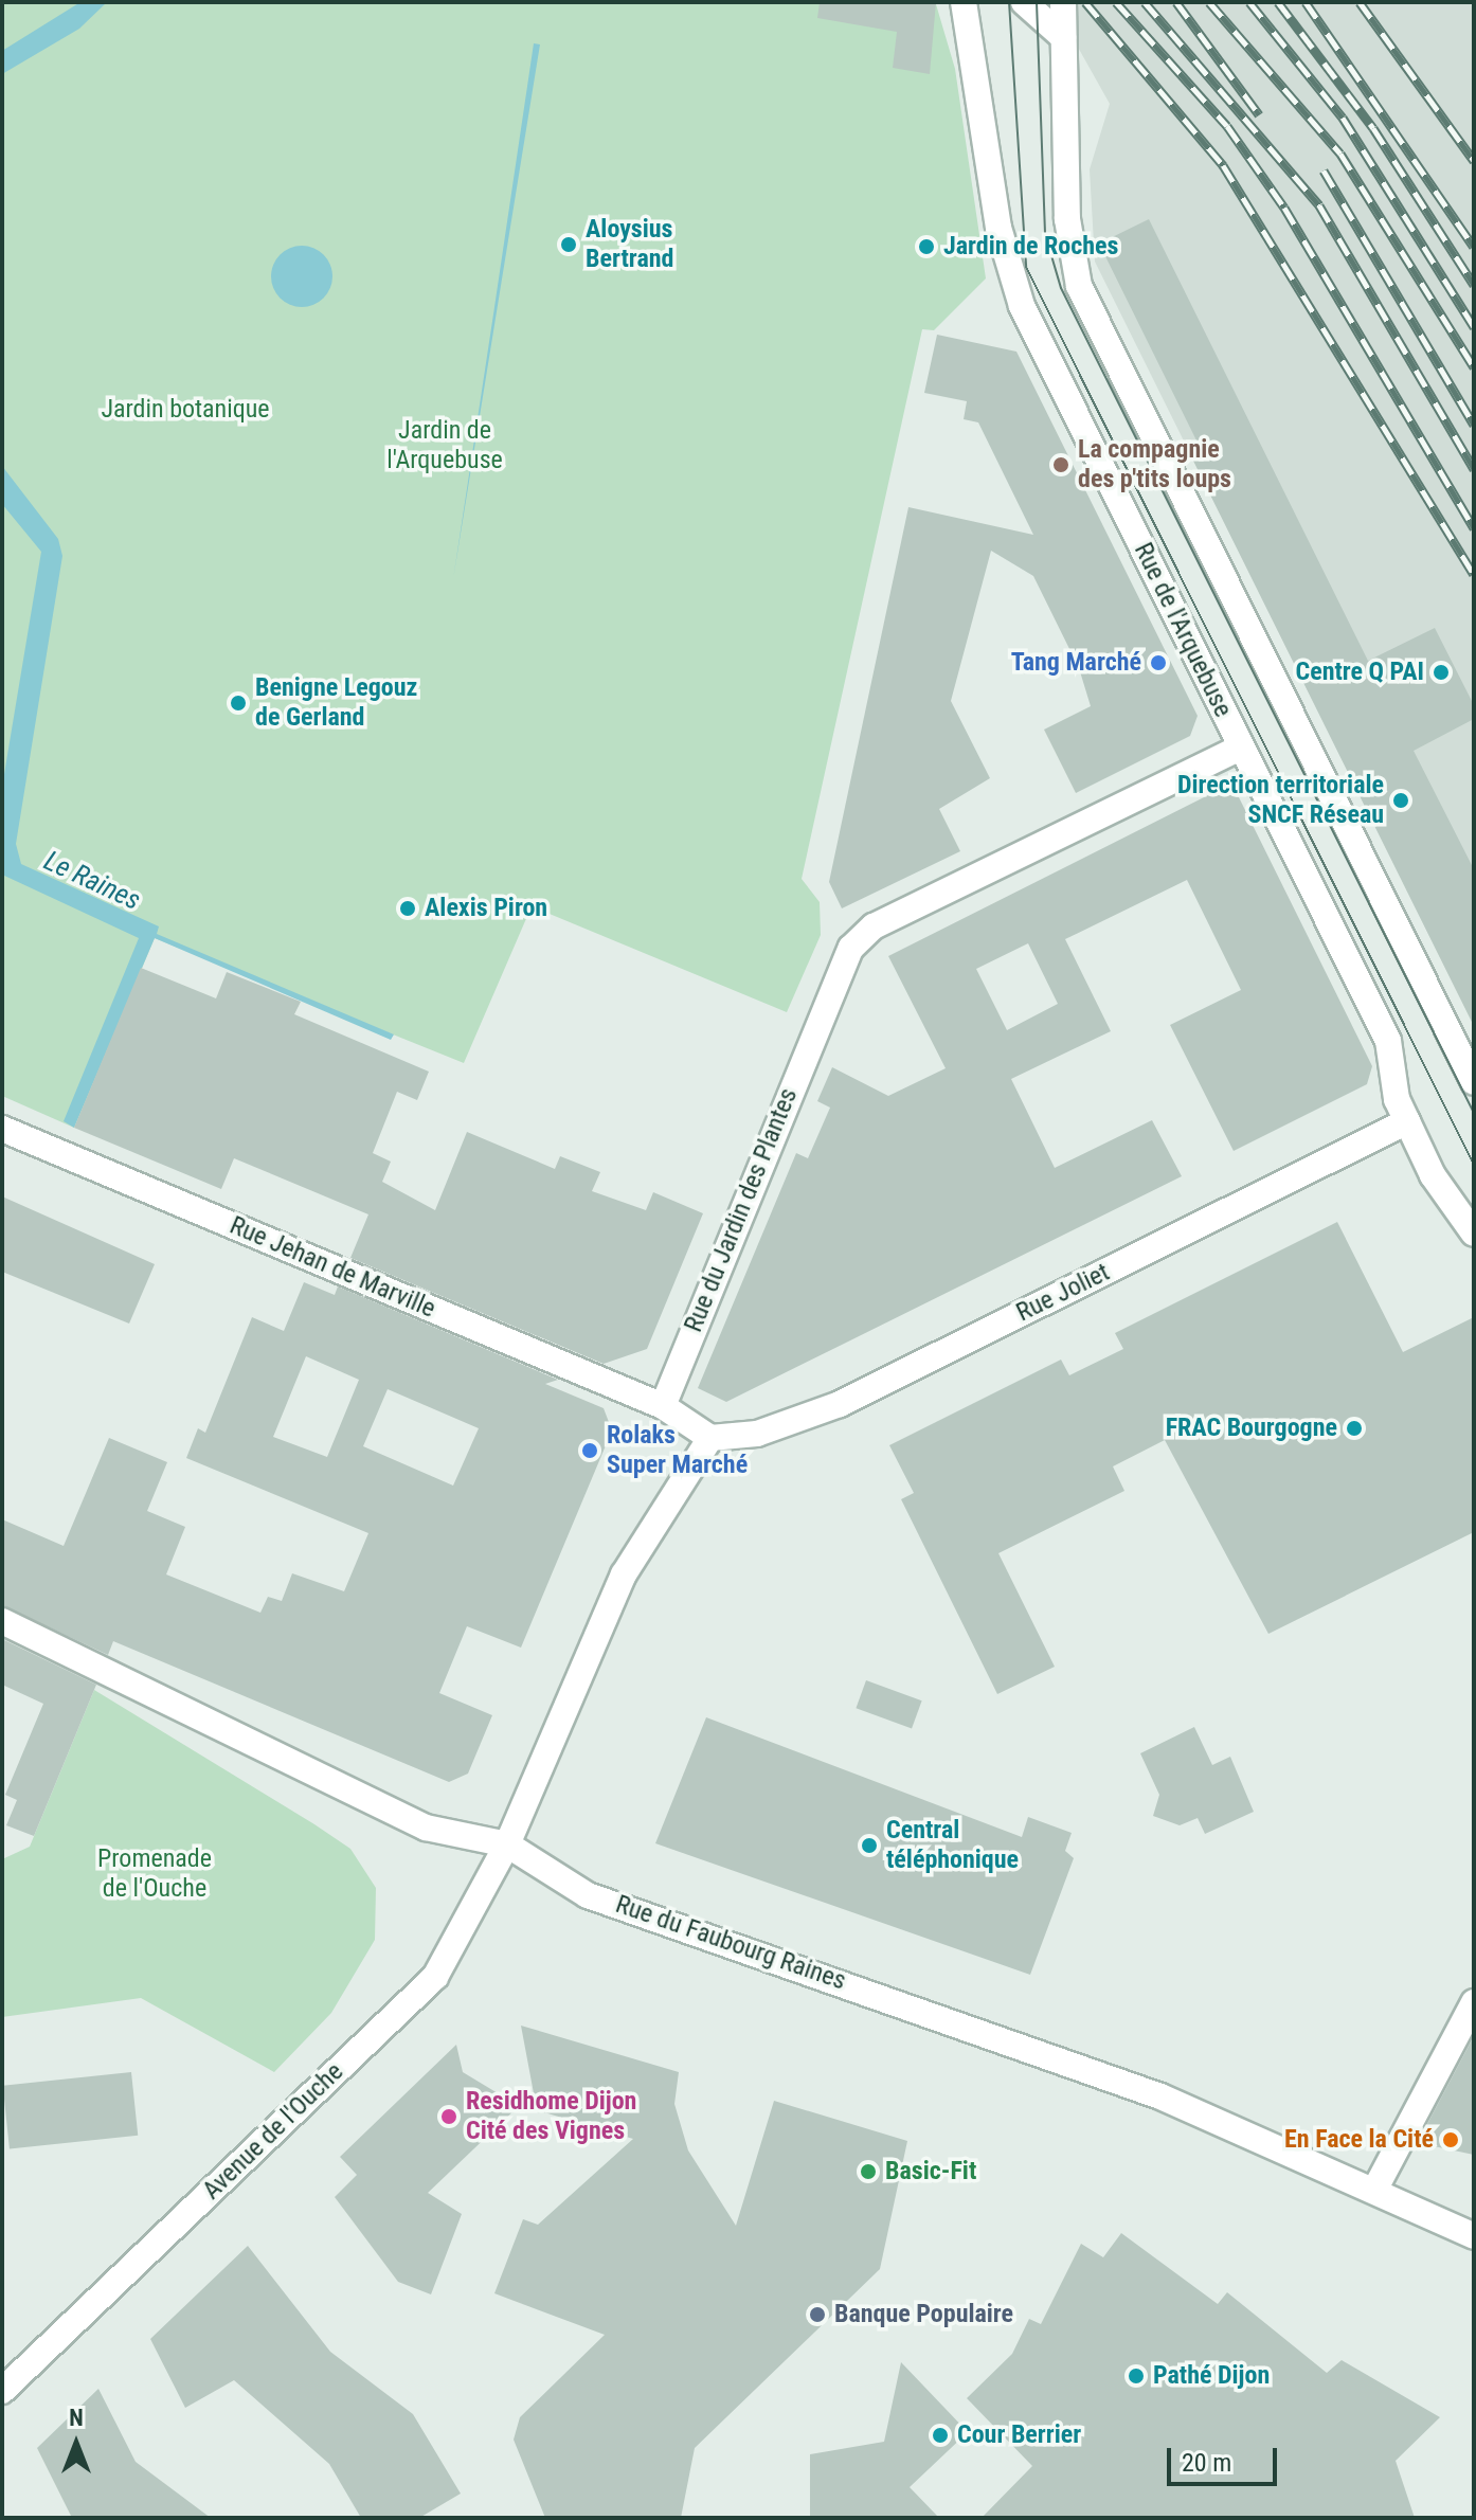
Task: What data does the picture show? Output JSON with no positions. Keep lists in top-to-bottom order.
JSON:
{
  "streets": {
    "street": [
      "Rue de l'Arquebuse",
      "Rue du Jardin des Plantes",
      "Rue Jehan de Marville",
      "Rue Joliet",
      "Rue du Faubourg Raines",
      "Avenue de l'Ouche"
    ]
  },
  "crossings": [
    ["Rue de l'Arquebuse", "Rue du Jardin des Plantes"],
    ["Rue de l'Arquebuse", "Rue Joliet"],
    ["Rue du Jardin des Plantes", "Rue Jehan de Marville"],
    ["Rue du Faubourg Raines", "Avenue de l'Ouche"]
  ],
  "water": ["Le Raines"],
  "parks": ["Jardin botanique", "Jardin de l'Arquebuse", "Promenade de l'Ouche"],
  "places": [
    "Aloysius Bertrand",
    "Jardin de Roches",
    "La compagnie des p'tits loups",
    "Tang Marché",
    "Centre Q PAI",
    "Benigne Legouz de Gerland",
    "Direction territoriale SNCF Réseau",
    "Alexis Piron",
    "FRAC Bourgogne",
    "Rolaks Super Marché",
    "Central téléphonique",
    "Residhome Dijon Cité des Vignes",
    "En Face la Cité",
    "Basic-Fit",
    "Banque Populaire",
    "Pathé Dijon",
    "Cour Berrier"
  ],
  "scale_bar": "20 m",
  "north": "top"
}
